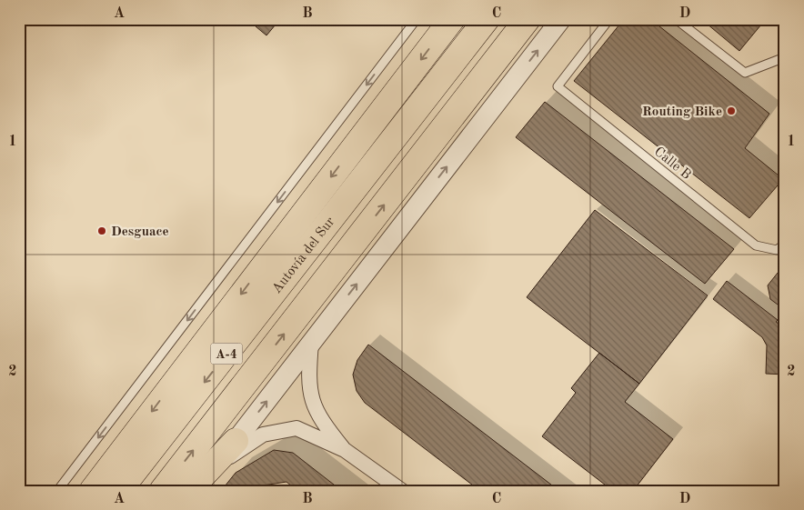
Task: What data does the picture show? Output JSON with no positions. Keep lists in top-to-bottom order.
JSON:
{
  "streets": {
    "highway": ["Autovía del Sur", "A-4"],
    "lane": ["Calle B"]
  },
  "places": ["Routing Bike", "Desguace"],
  "grid": {
    "columns": [
      "A",
      "B",
      "C",
      "D"
    ],
    "rows": ["1", "2"]
  }
}
